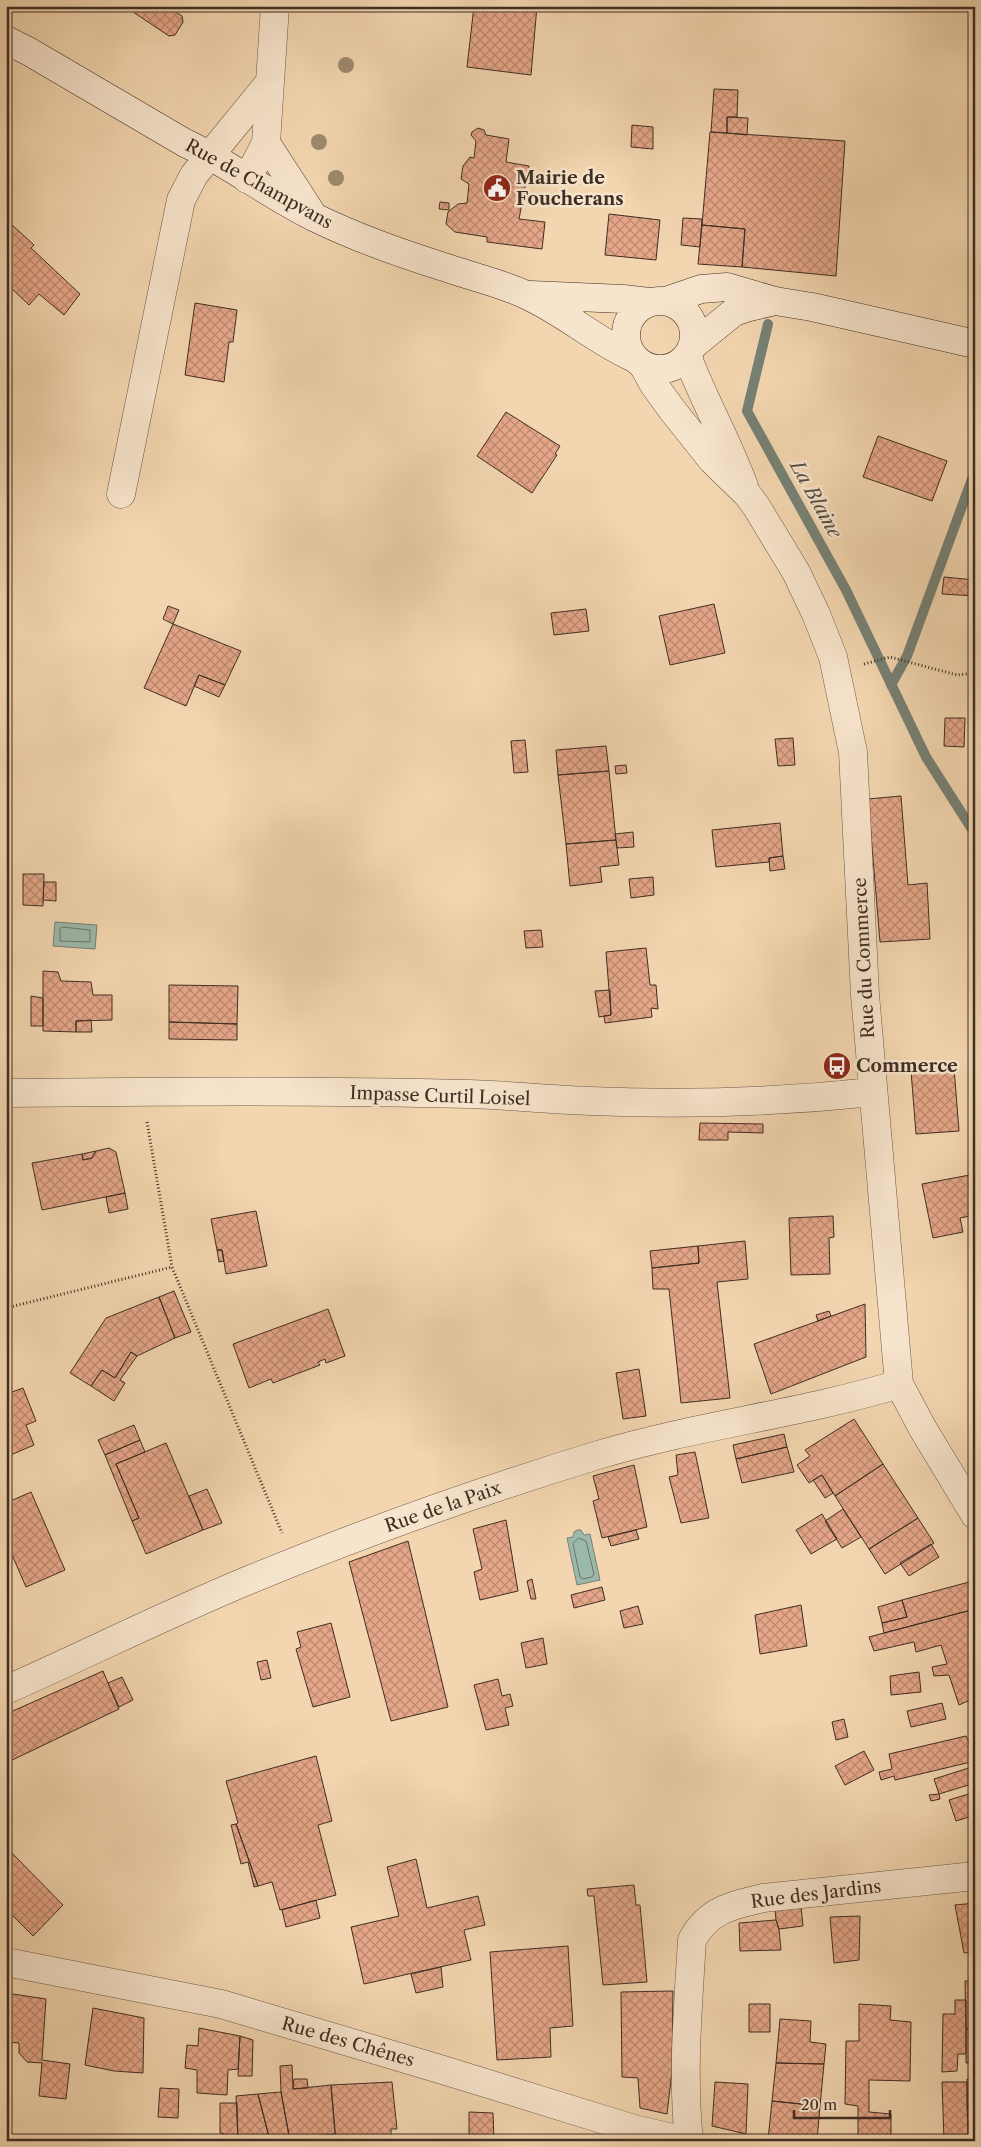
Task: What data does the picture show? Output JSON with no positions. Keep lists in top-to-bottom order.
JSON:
{
  "streets": {
    "street": [
      "Rue de Champvans",
      "Rue du Commerce",
      "Impasse Curtil Loisel",
      "Rue de la Paix",
      "Rue des Jardins",
      "Rue des Chênes"
    ]
  },
  "crossings": [
    ["Rue de Champvans", "Rue du Commerce"],
    ["Rue du Commerce", "Impasse Curtil Loisel"],
    ["Rue du Commerce", "Rue de la Paix"]
  ],
  "water": ["La Blaine"],
  "places": {
    "public building": ["Mairie de Foucherans"],
    "bus stop": ["Commerce"]
  },
  "scale_bar": "20 m"
}
